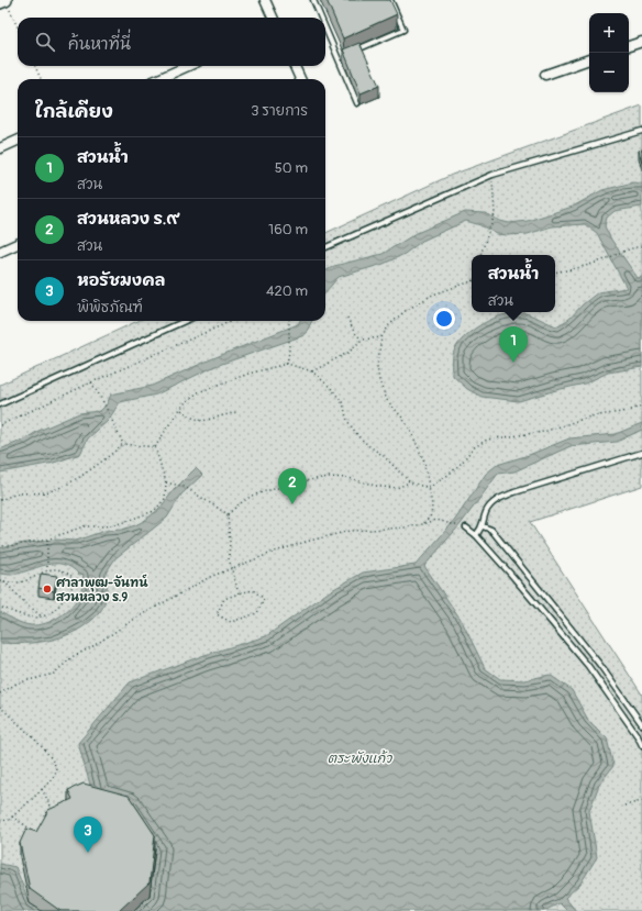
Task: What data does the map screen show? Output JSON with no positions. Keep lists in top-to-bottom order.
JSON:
{
  "water": ["ตระพังแก้ว"],
  "places": ["ศาลาพุฒ-จันทน์ สวนหลวง ร.9"],
  "page": {
    "map_buttons": ["+", "−"],
    "search": "ค้นหาที่นี่",
    "heading": ["ใกล้เคียง", "3 รายการ"],
    "list": [
      {
        "mark": "1",
        "name": "สวนน้ำ",
        "note": "สวน",
        "value": "50 m"
      },
      {
        "mark": "2",
        "name": "สวนหลวง ร.๙",
        "note": "สวน",
        "value": "160 m"
      },
      {
        "mark": "3",
        "name": "หอรัชมงคล",
        "note": "พิพิธภัณฑ์",
        "value": "420 m"
      }
    ],
    "popup": ["สวนน้ำ", "สวน"],
    "pins": ["1", "2", "3"]
  }
}
